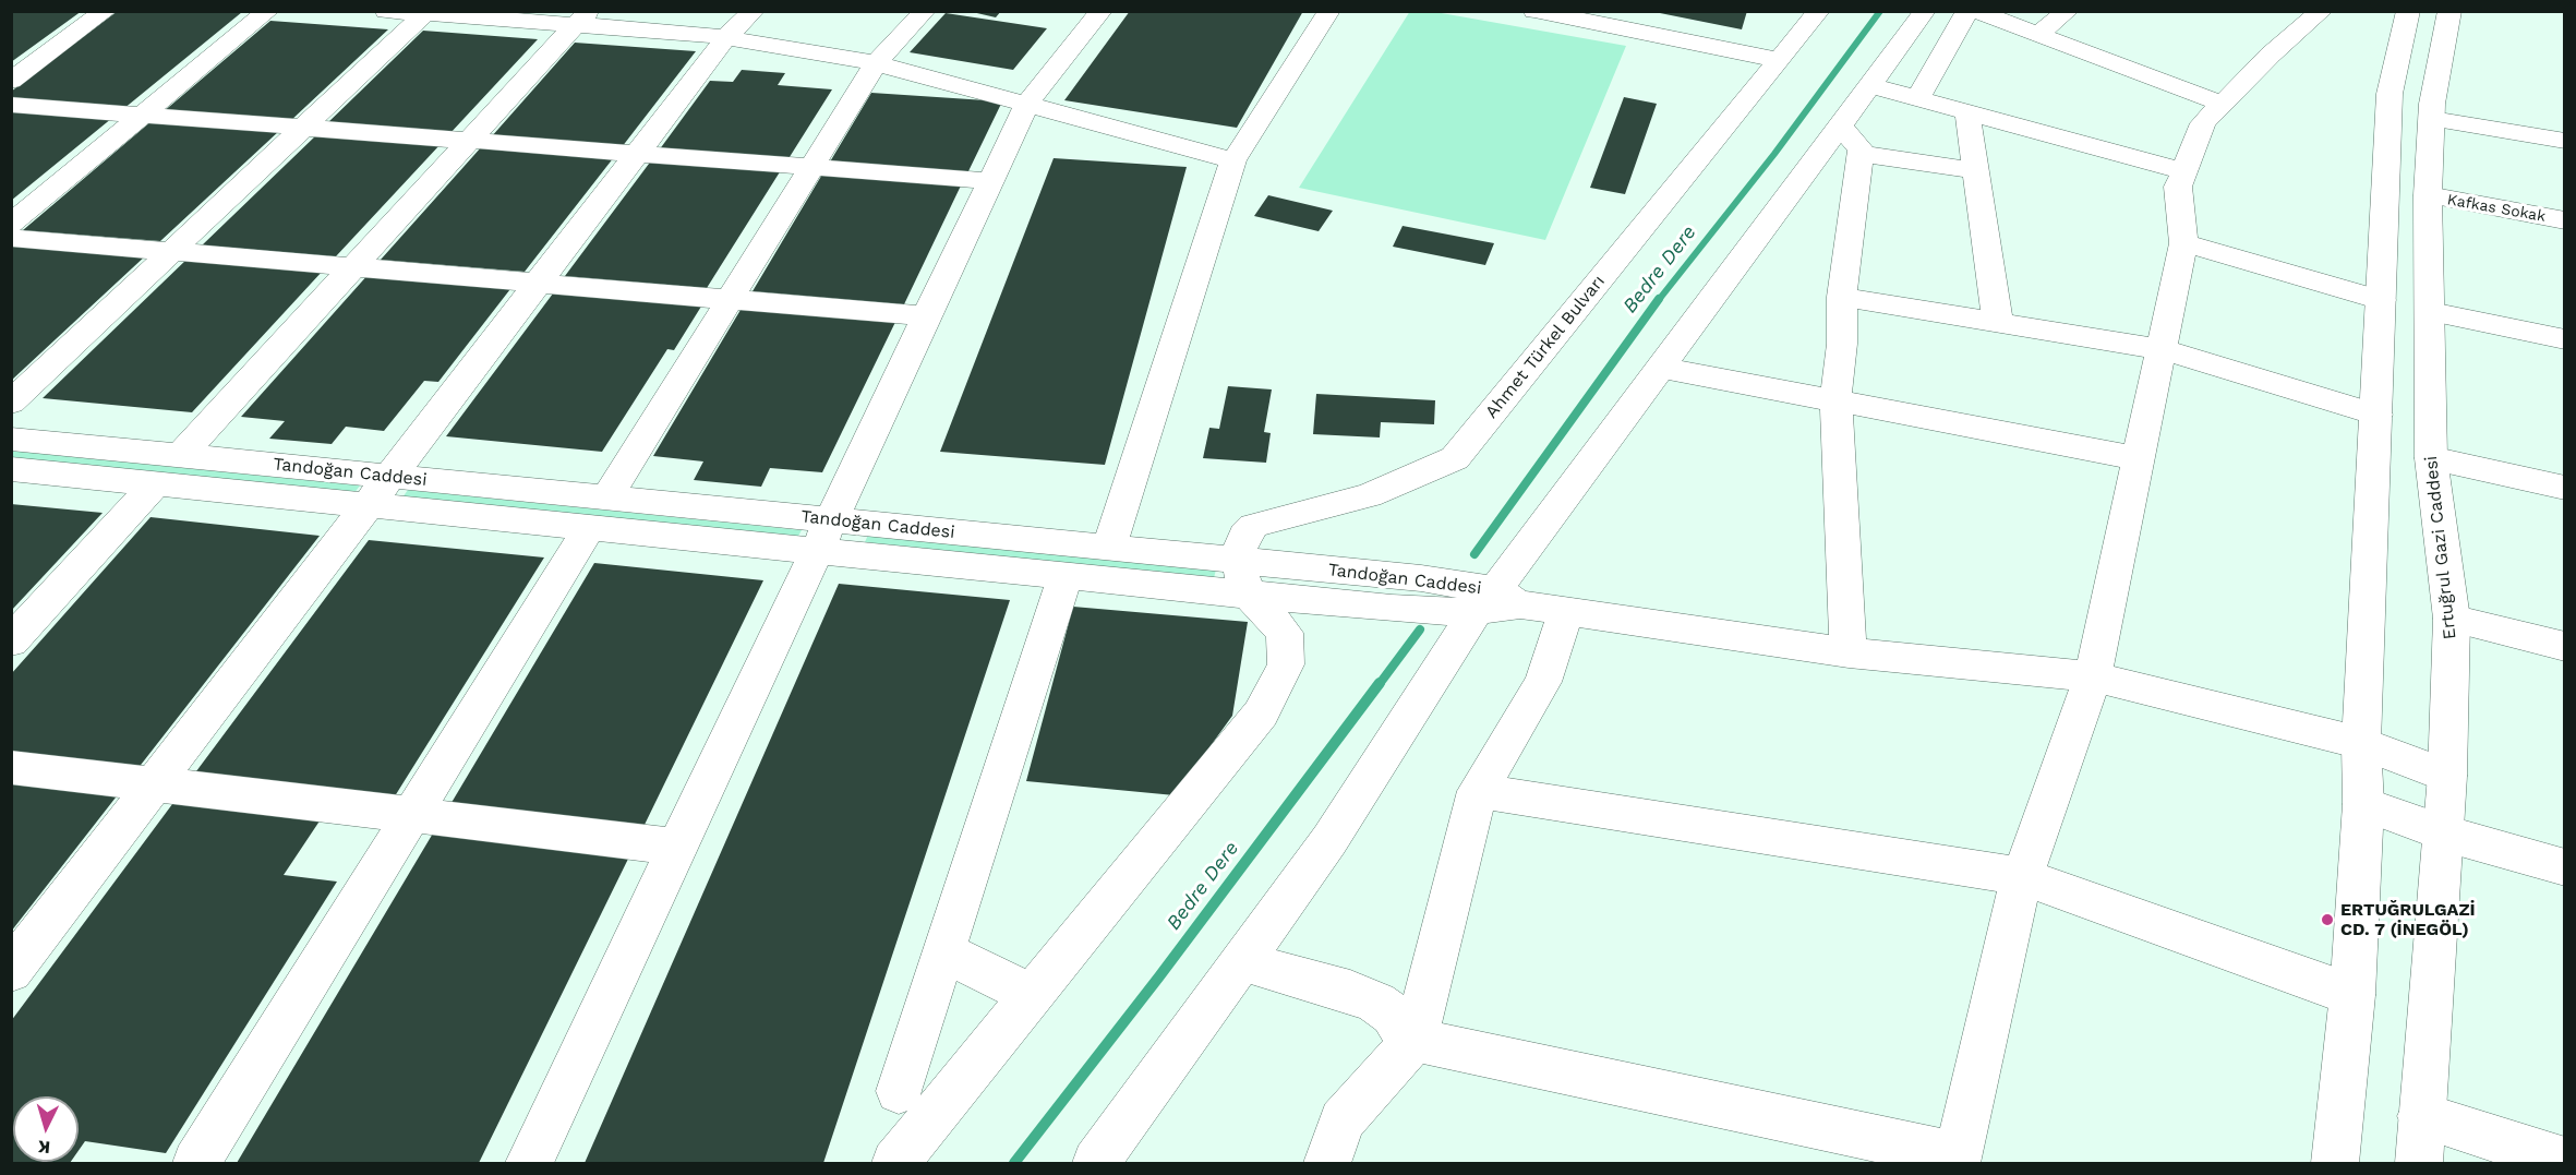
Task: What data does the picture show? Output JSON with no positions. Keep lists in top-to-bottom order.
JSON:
{
  "streets": {
    "street": [
      "Kafkas Sokak",
      "Ahmet Türkel Bulvarı",
      "Tandoğan Caddesi",
      "Ertuğrul Gazi Caddesi"
    ]
  },
  "crossings": [
    ["Kafkas Sokak", "Ertuğrul Gazi Caddesi"],
    ["Ahmet Türkel Bulvarı", "Tandoğan Caddesi"],
    ["Tandoğan Caddesi", "Ertuğrul Gazi Caddesi"]
  ],
  "water": ["Bedre Dere"],
  "places": ["ERTUĞRULGAZİ CD. 7 (İNEGÖL)"],
  "north": "bottom"
}
